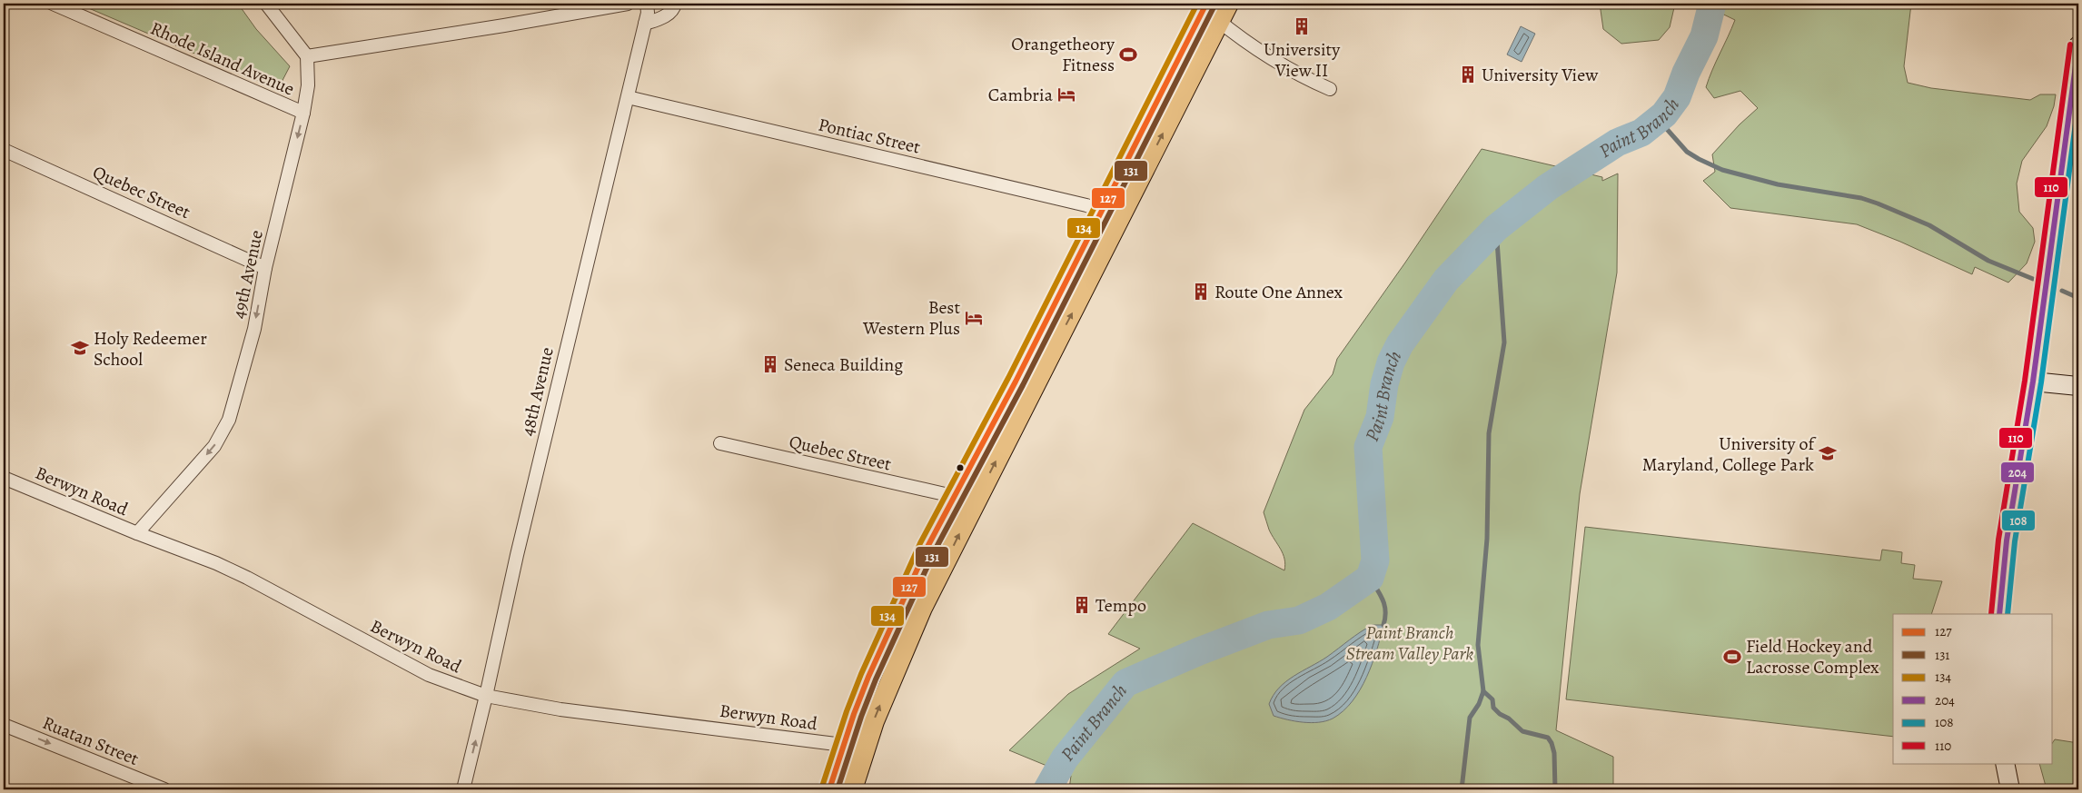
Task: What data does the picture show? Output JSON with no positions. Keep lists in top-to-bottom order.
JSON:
{
  "streets": {
    "street": [
      "Rhode Island Avenue",
      "Pontiac Street",
      "Quebec Street",
      "49th Avenue",
      "48th Avenue",
      "Berwyn Road",
      "Ruatan Street"
    ]
  },
  "crossings": [
    ["Rhode Island Avenue", "49th Avenue"],
    ["Pontiac Street", "48th Avenue"],
    ["Quebec Street", "49th Avenue"],
    ["49th Avenue", "Berwyn Road"],
    ["48th Avenue", "Berwyn Road"]
  ],
  "one_way": ["49th Avenue", "Ruatan Street"],
  "water": ["Paint Branch"],
  "parks": ["Paint Branch Stream Valley Park"],
  "places": {
    "building": [
      "University View II",
      "University View",
      "Route One Annex",
      "Seneca Building",
      "Tempo"
    ],
    "sports": ["Orangetheory Fitness", "Field Hockey and Lacrosse Complex"],
    "hotel": ["Cambria", "Best Western Plus"],
    "school or university": ["Holy Redeemer School", "University of Maryland, College Park"]
  },
  "lines": [
    "transit line 127",
    "transit line 134",
    "transit line 131",
    "transit line 110",
    "transit line 204",
    "transit line 108"
  ],
  "legend": [
    "127",
    "131",
    "134",
    "204",
    "108",
    "110"
  ]
}
